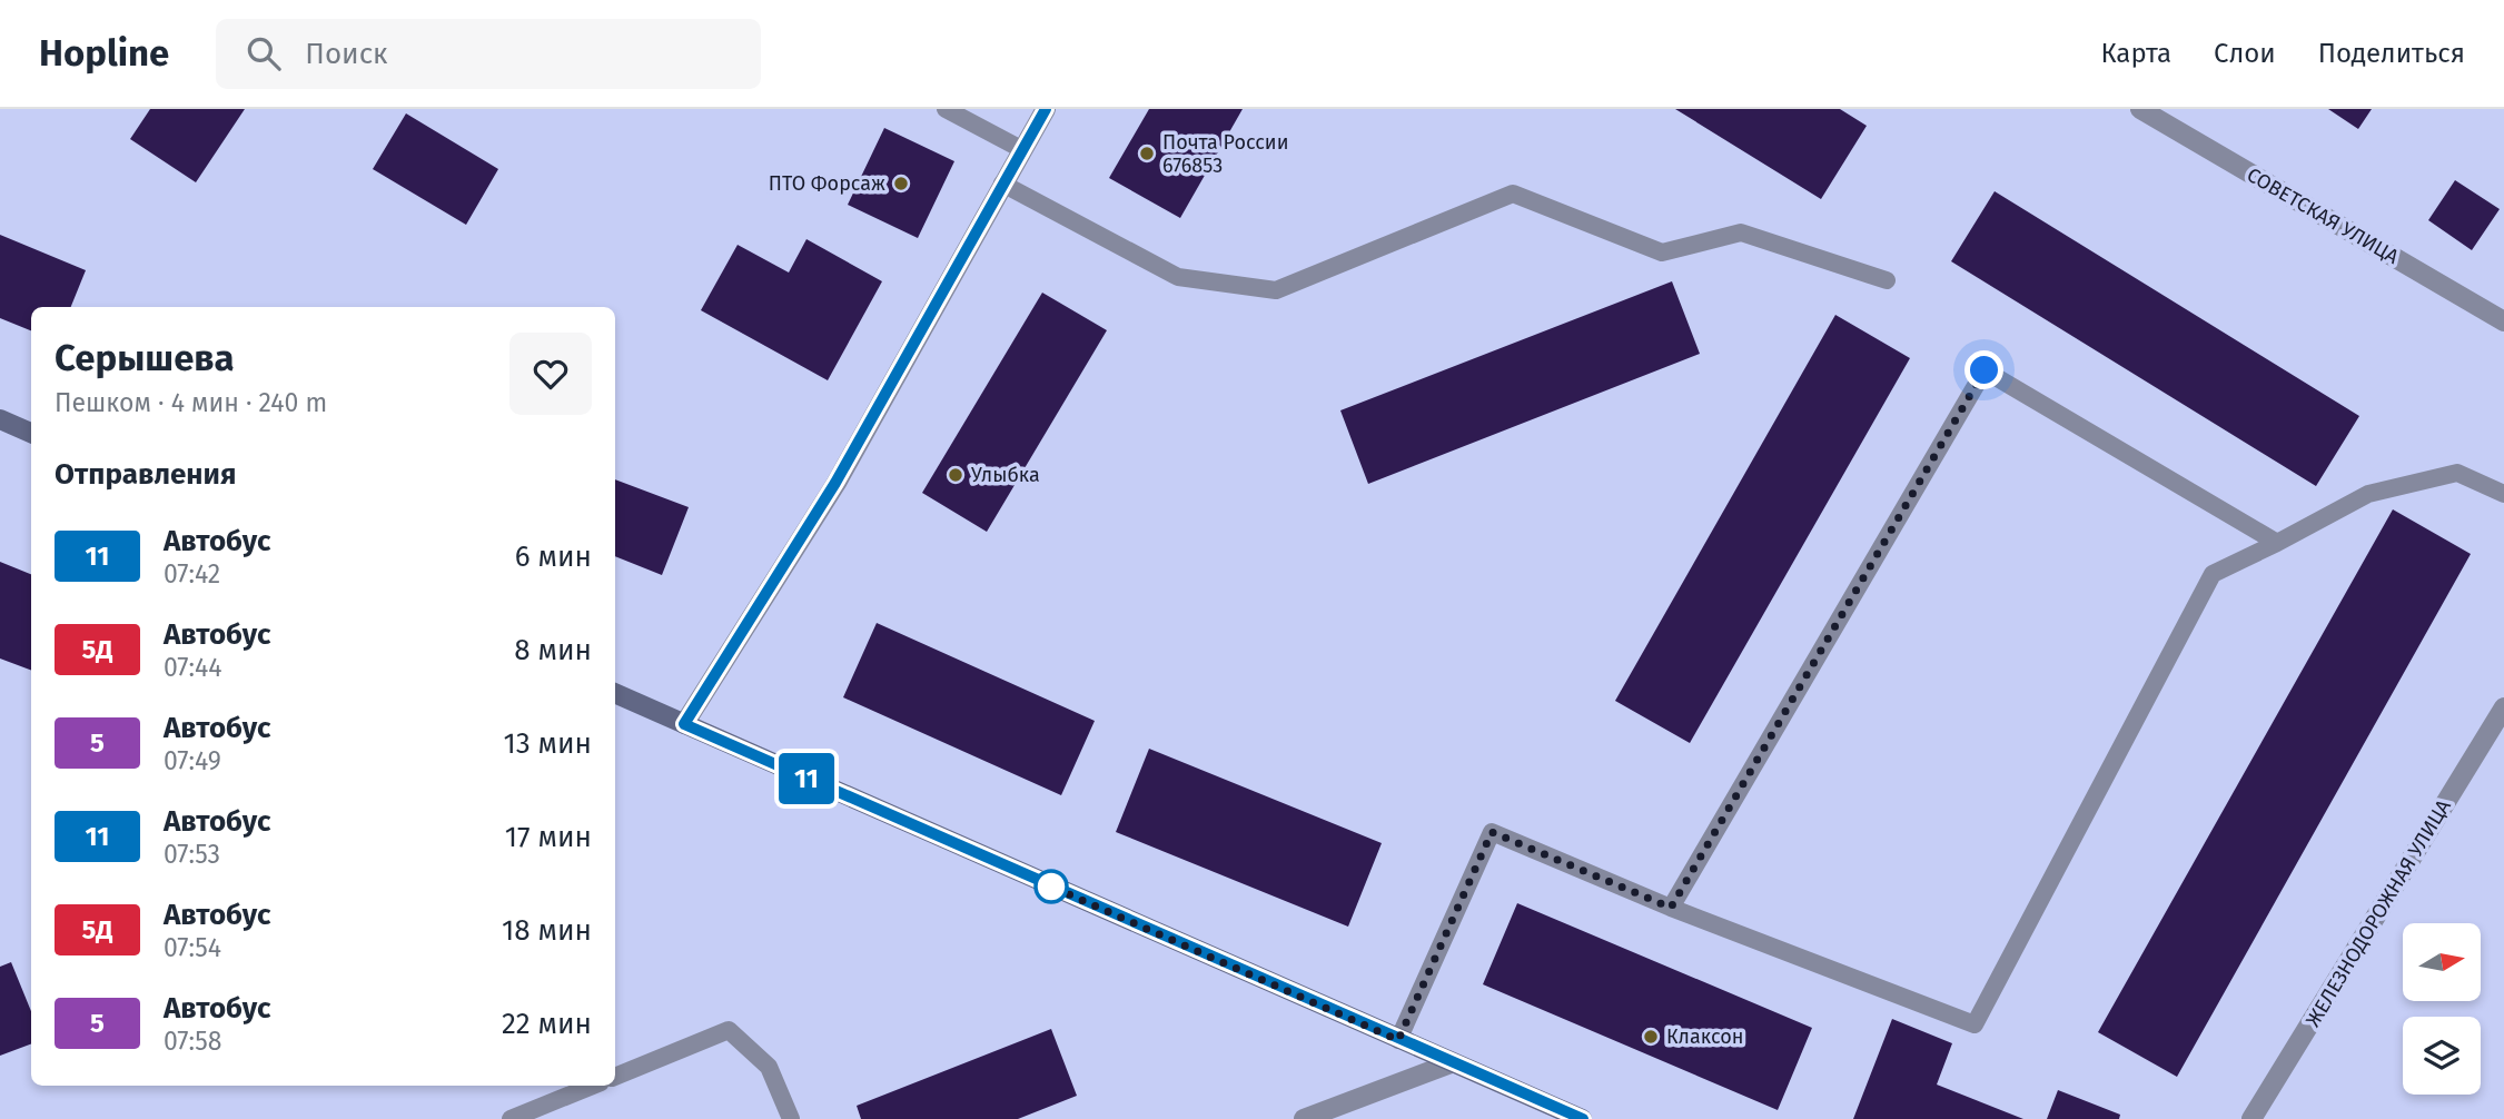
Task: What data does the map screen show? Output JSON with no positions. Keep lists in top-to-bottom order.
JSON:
{
  "streets": {
    "street": ["СОВЕТСКАЯ УЛИЦА", "ЖЕЛЕЗНОДОРОЖНАЯ УЛИЦА"]
  },
  "places": [
    "Почта России 676853",
    "ПТО Форсаж",
    "Улыбка",
    "Клаксон"
  ],
  "lines": ["bus line 11"],
  "north": "right",
  "page": {
    "header": "Hopline",
    "search": "Поиск",
    "nav": ["Карта", "Слои", "Поделиться"],
    "on_map": "11",
    "heading": [
      ["Серышева", "Пешком · 4 мин · 240 m"],
      "Отправления"
    ],
    "list": [
      {
        "mark": "11",
        "name": "Автобус",
        "note": "07:42",
        "value": "6 мин"
      },
      {
        "mark": "5Д",
        "name": "Автобус",
        "note": "07:44",
        "value": "8 мин"
      },
      {
        "mark": "5",
        "name": "Автобус",
        "note": "07:49",
        "value": "13 мин"
      },
      {
        "mark": "11",
        "name": "Автобус",
        "note": "07:53",
        "value": "17 мин"
      },
      {
        "mark": "5Д",
        "name": "Автобус",
        "note": "07:54",
        "value": "18 мин"
      },
      {
        "mark": "5",
        "name": "Автобус",
        "note": "07:58",
        "value": "22 мин"
      }
    ]
  }
}
